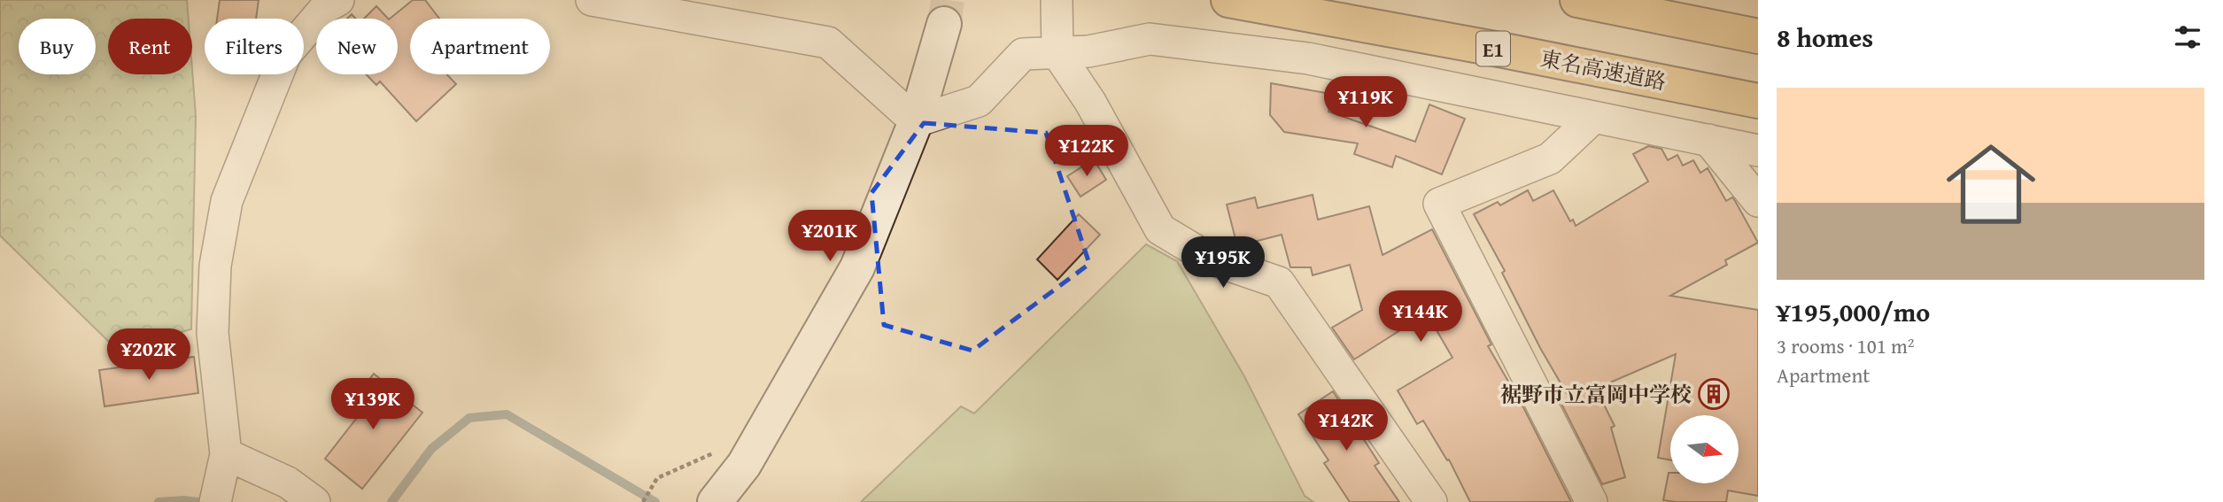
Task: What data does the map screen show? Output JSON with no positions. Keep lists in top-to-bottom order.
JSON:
{
  "streets": {
    "highway": ["E1", "東名高速道路"]
  },
  "places": {
    "building": ["裾野市立富岡中学校"]
  },
  "north": "right",
  "page": {
    "heading": "8 homes",
    "chip": [
      "Buy",
      "Rent",
      "Filters",
      "New",
      "Apartment"
    ],
    "list": [
      {
        "name": "¥195,000/mo",
        "note": "3 rooms · 101 m² · Apartment"
      }
    ],
    "price": [
      "¥119K",
      "¥122K",
      "¥201K",
      "¥195K",
      "¥144K",
      "¥202K",
      "¥139K",
      "¥142K"
    ]
  }
}
